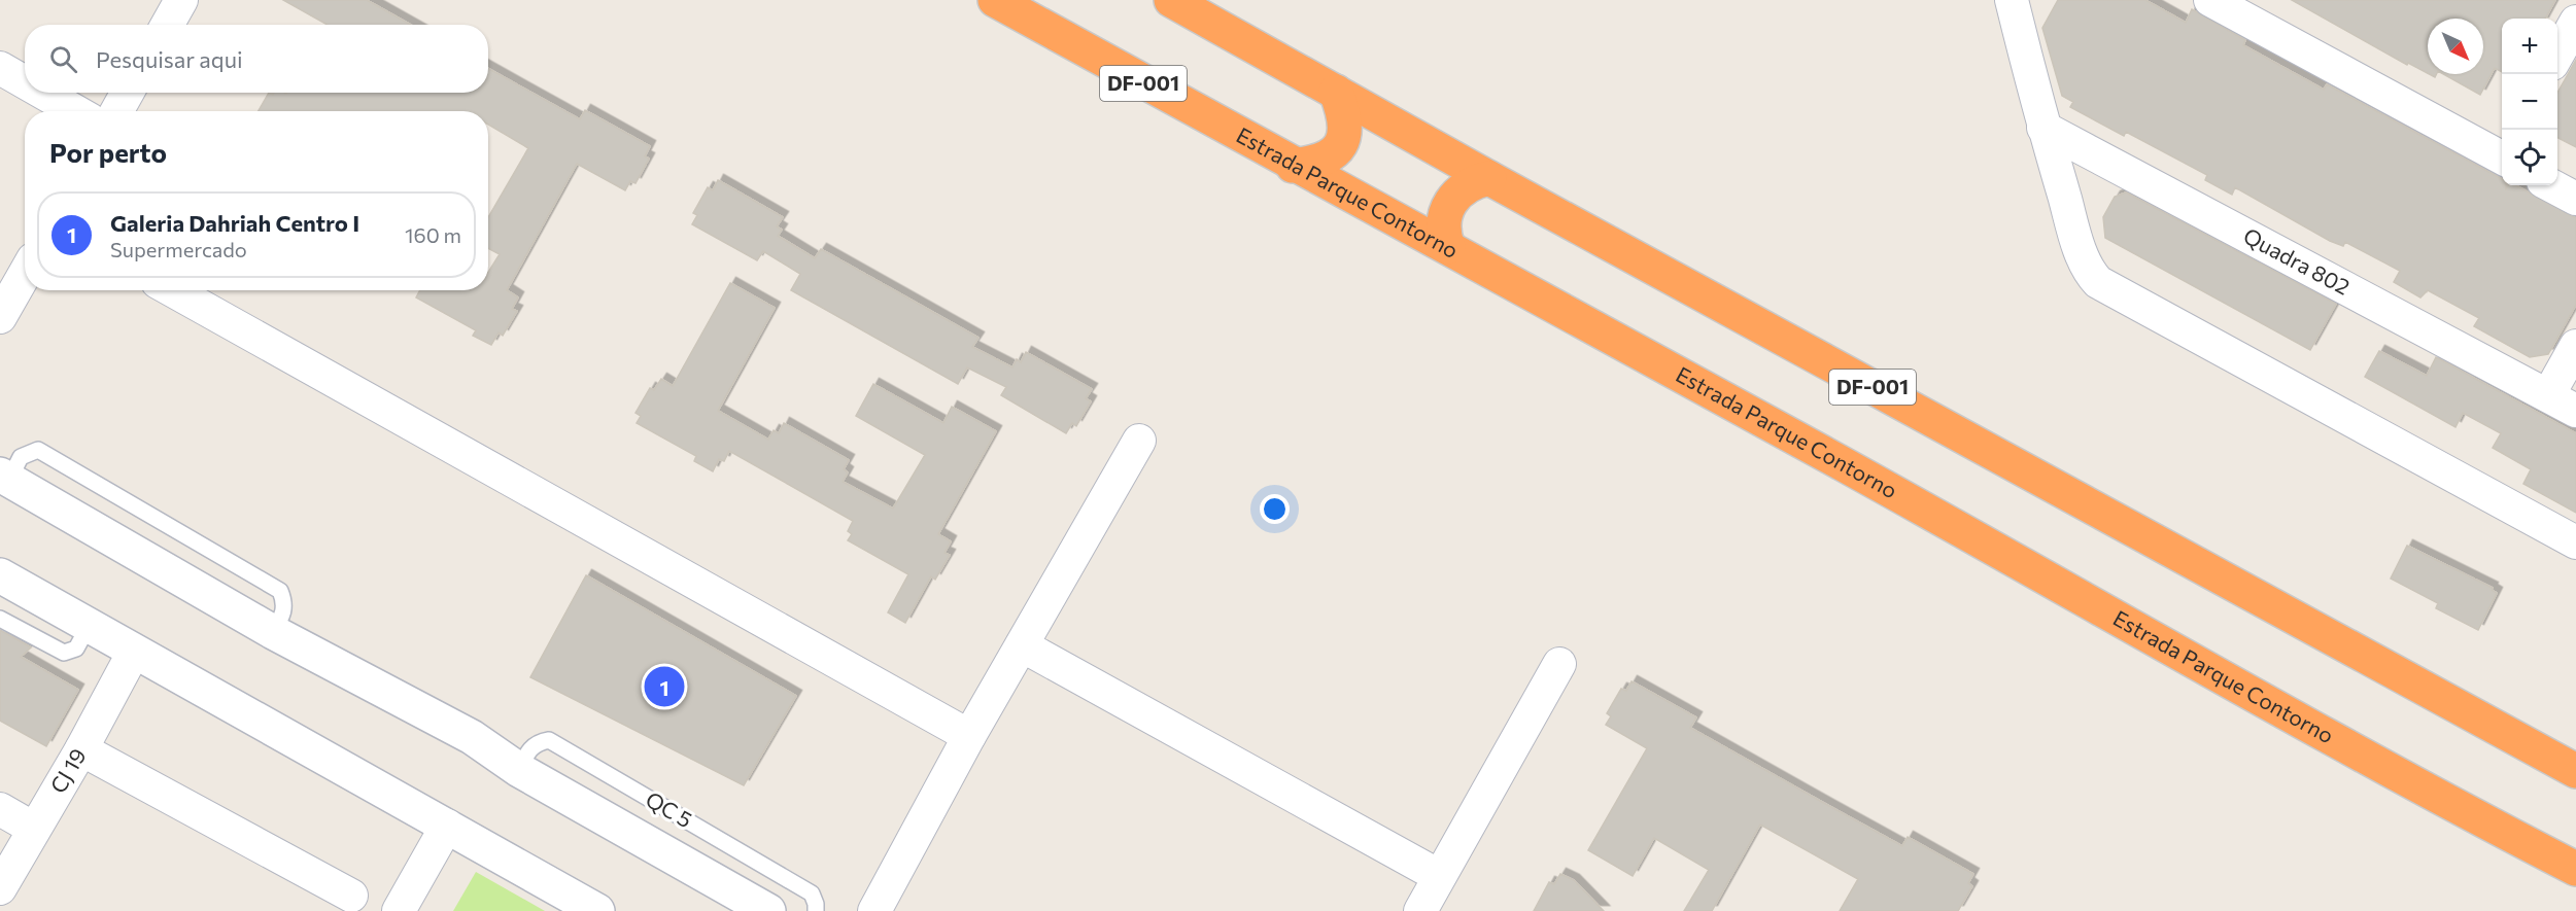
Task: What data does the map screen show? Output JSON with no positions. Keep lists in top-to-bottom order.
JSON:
{
  "streets": {
    "highway": ["DF-001", "Estrada Parque Contorno"],
    "street": ["Quadra 802", "CJ 19"],
    "lane": ["QC 5"]
  },
  "north": "bottom right",
  "page": {
    "map_buttons": ["+", "−"],
    "search": "Pesquisar aqui",
    "heading": "Por perto",
    "list": [
      {
        "mark": "1",
        "name": "Galeria Dahriah Centro I",
        "note": "Supermercado",
        "value": "160 m"
      }
    ],
    "pins": "1"
  }
}
